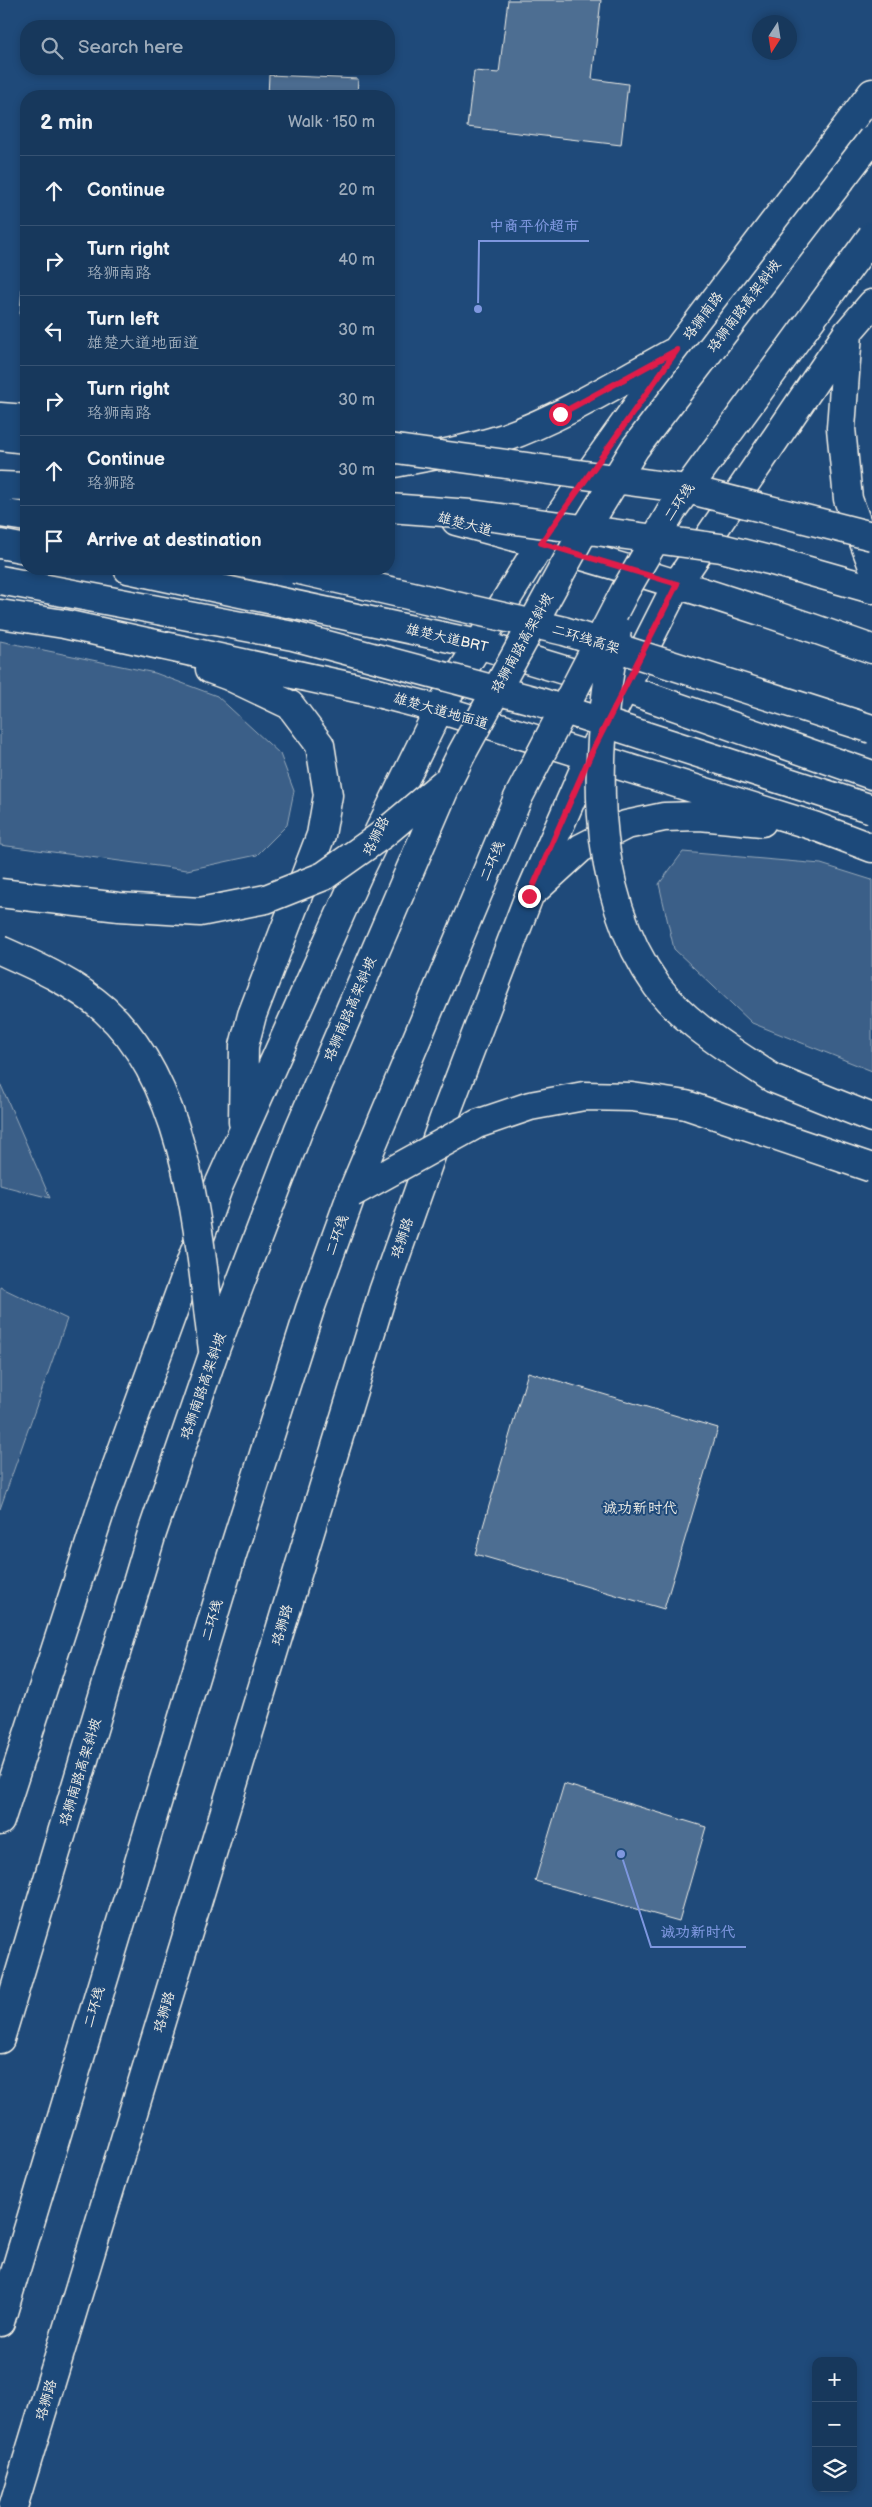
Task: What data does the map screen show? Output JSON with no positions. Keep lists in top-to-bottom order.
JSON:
{
  "streets": {
    "main road": [
      "珞狮南路高架斜坡",
      "珞狮南路",
      "二环线",
      "雄楚大道",
      "雄楚大道BRT",
      "二环线高架",
      "雄楚大道地面道",
      "珞狮路"
    ]
  },
  "crossings": [
    ["珞狮南路", "雄楚大道"],
    ["珞狮南路", "珞狮路"],
    ["雄楚大道", "珞狮路"],
    ["雄楚大道BRT", "珞狮路"],
    ["雄楚大道地面道", "珞狮路"]
  ],
  "districts": ["诚功新时代"],
  "places": ["中商平价超市", "诚功新时代"],
  "north": "bottom",
  "page": {
    "search": "Search here",
    "heading": ["2 min", "Walk · 150 m"],
    "list": [
      ["Continue", "20 m"],
      ["Turn right", "珞狮南路", "40 m"],
      ["Turn left", "雄楚大道地面道", "30 m"],
      ["Turn right", "珞狮南路", "30 m"],
      ["Continue", "珞狮路", "30 m"],
      "Arrive at destination"
    ],
    "map_buttons": ["+", "−"]
  }
}
